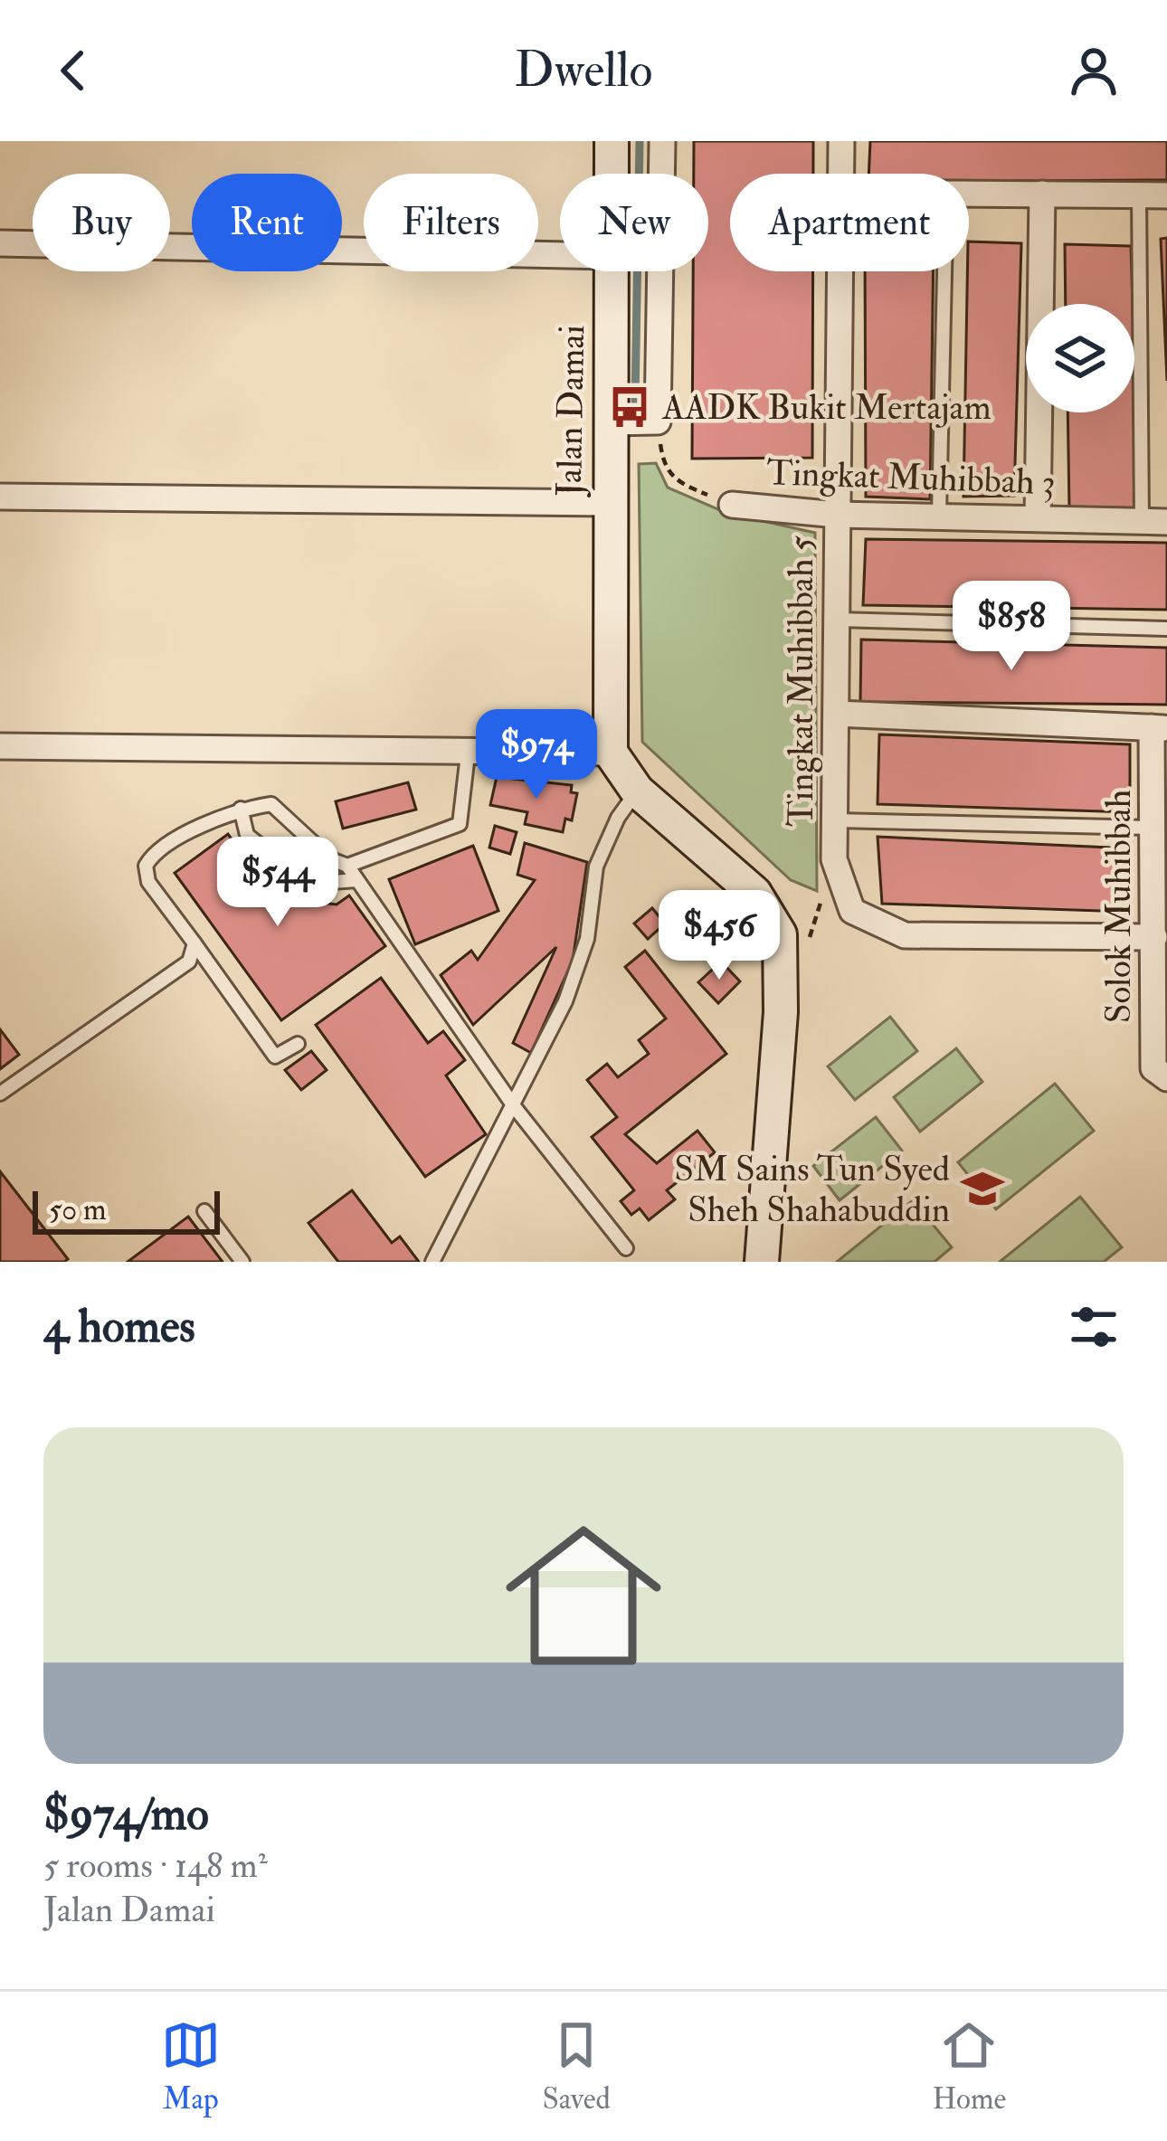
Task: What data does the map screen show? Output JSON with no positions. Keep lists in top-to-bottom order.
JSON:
{
  "streets": {
    "main road": ["Jalan Damai"],
    "street": ["Tingkat Muhibbah 3", "Tingkat Muhibbah 5", "Solok Muhibbah"]
  },
  "crossings": [
    ["Tingkat Muhibbah 3", "Tingkat Muhibbah 5"],
    ["Tingkat Muhibbah 5", "Solok Muhibbah"]
  ],
  "places": {
    "bus stop": ["AADK Bukit Mertajam"],
    "school or university": ["SM Sains Tun Syed Sheh Shahabuddin"]
  },
  "scale_bar": "50 m",
  "page": {
    "header": "Dwello",
    "chip": [
      "Buy",
      "Rent",
      "Filters",
      "New",
      "Apartment"
    ],
    "price": [
      "$858",
      "$974",
      "$544",
      "$456"
    ],
    "scale": "50 m",
    "heading": "4 homes",
    "list": [
      {
        "name": "$974/mo",
        "note": "5 rooms · 148 m² · Jalan Damai"
      }
    ],
    "tabs": ["Map", "Saved", "Home"]
  }
}
